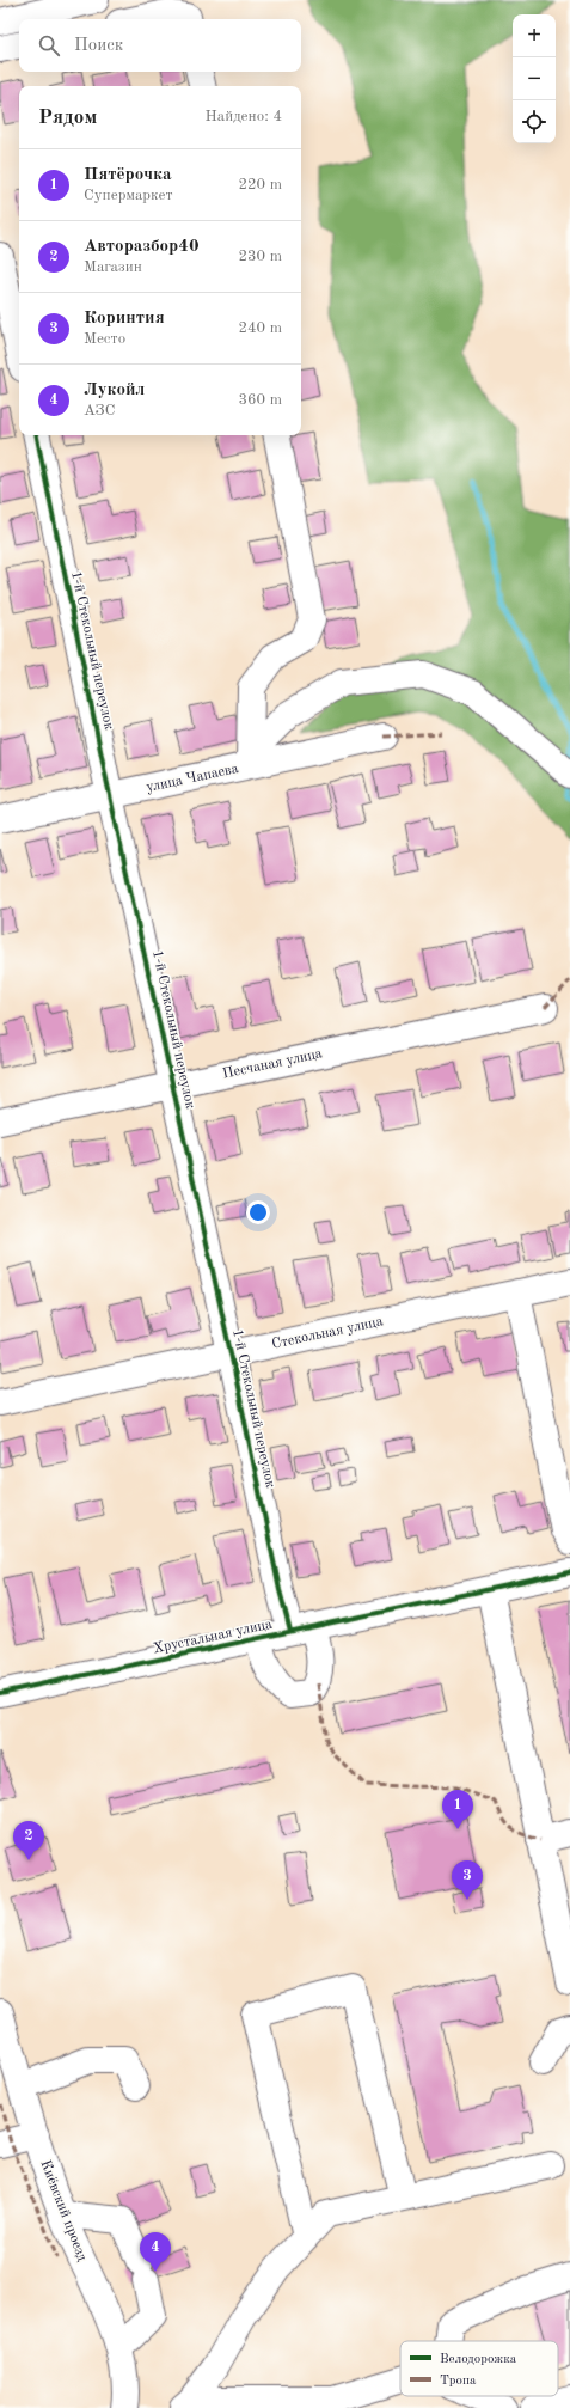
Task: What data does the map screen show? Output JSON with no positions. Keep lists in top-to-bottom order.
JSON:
{
  "streets": {
    "street": [
      "1-й Стекольный переулок",
      "улица Чапаева",
      "Песчаная улица",
      "Стекольная улица",
      "Хрустальная улица",
      "Киёвский проезд"
    ]
  },
  "crossings": [
    ["1-й Стекольный переулок", "улица Чапаева"],
    ["1-й Стекольный переулок", "Песчаная улица"],
    ["1-й Стекольный переулок", "Стекольная улица"],
    ["1-й Стекольный переулок", "Хрустальная улица"]
  ],
  "legend": ["Велодорожка", "Тропа"],
  "page": {
    "map_buttons": ["+", "−"],
    "search": "Поиск",
    "heading": ["Рядом", "Найдено: 4"],
    "list": [
      {
        "mark": "1",
        "name": "Пятёрочка",
        "note": "Супермаркет",
        "value": "220 m"
      },
      {
        "mark": "2",
        "name": "Авторазбор40",
        "note": "Магазин",
        "value": "230 m"
      },
      {
        "mark": "3",
        "name": "Коринтия",
        "note": "Место",
        "value": "240 m"
      },
      {
        "mark": "4",
        "name": "Лукойл",
        "note": "АЗС",
        "value": "360 m"
      }
    ],
    "pins": [
      "1",
      "2",
      "3",
      "4"
    ]
  }
}
